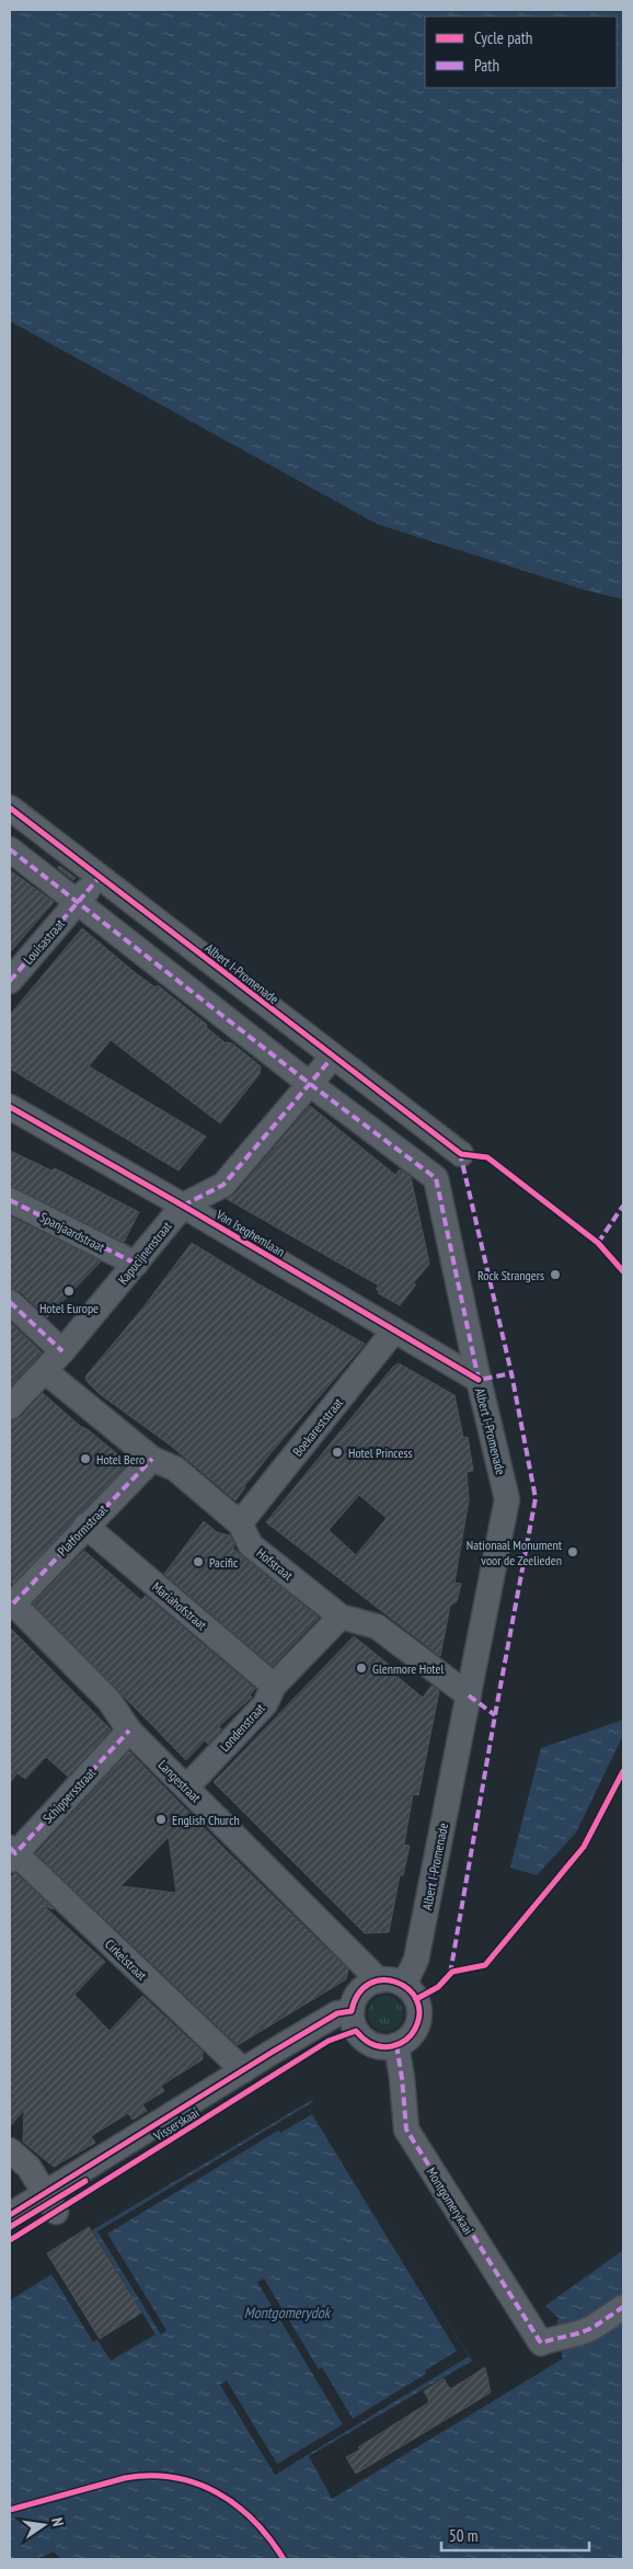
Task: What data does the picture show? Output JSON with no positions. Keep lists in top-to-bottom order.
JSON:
{
  "streets": {
    "street": [
      "Louisastraat",
      "Albert I-Promenade",
      "Spanjaardstraat",
      "Van Iseghemlaan",
      "Kapucijnenstraat",
      "Boekareststraat",
      "Platformstraat",
      "Hofstraat",
      "Mariahofstraat",
      "Londenstraat",
      "Langestraat",
      "Schippersstraat",
      "Cirkelstraat",
      "Visserskaai",
      "Montgomerykaai"
    ]
  },
  "crossings": [
    ["Louisastraat", "Albert I-Promenade"],
    ["Albert I-Promenade", "Van Iseghemlaan"],
    ["Albert I-Promenade", "Kapucijnenstraat"],
    ["Albert I-Promenade", "Hofstraat"],
    ["Albert I-Promenade", "Langestraat"],
    ["Albert I-Promenade", "Visserskaai"],
    ["Albert I-Promenade", "Montgomerykaai"],
    ["Spanjaardstraat", "Kapucijnenstraat"],
    ["Van Iseghemlaan", "Kapucijnenstraat"],
    ["Van Iseghemlaan", "Boekareststraat"],
    ["Kapucijnenstraat", "Hofstraat"],
    ["Boekareststraat", "Hofstraat"],
    ["Platformstraat", "Hofstraat"],
    ["Platformstraat", "Mariahofstraat"],
    ["Platformstraat", "Langestraat"],
    ["Hofstraat", "Londenstraat"],
    ["Mariahofstraat", "Londenstraat"],
    ["Londenstraat", "Langestraat"],
    ["Langestraat", "Schippersstraat"],
    ["Langestraat", "Visserskaai"],
    ["Langestraat", "Montgomerykaai"],
    ["Schippersstraat", "Cirkelstraat"],
    ["Cirkelstraat", "Visserskaai"],
    ["Visserskaai", "Montgomerykaai"]
  ],
  "water": ["Montgomerydok"],
  "places": [
    "Rock Strangers",
    "Hotel Europe",
    "Hotel Princess",
    "Hotel Bero",
    "Nationaal Monument voor de Zeelieden",
    "Pacific",
    "Glenmore Hotel",
    "English Church"
  ],
  "legend": ["Cycle path", "Path"],
  "scale_bar": "50 m",
  "north": "right"
}
